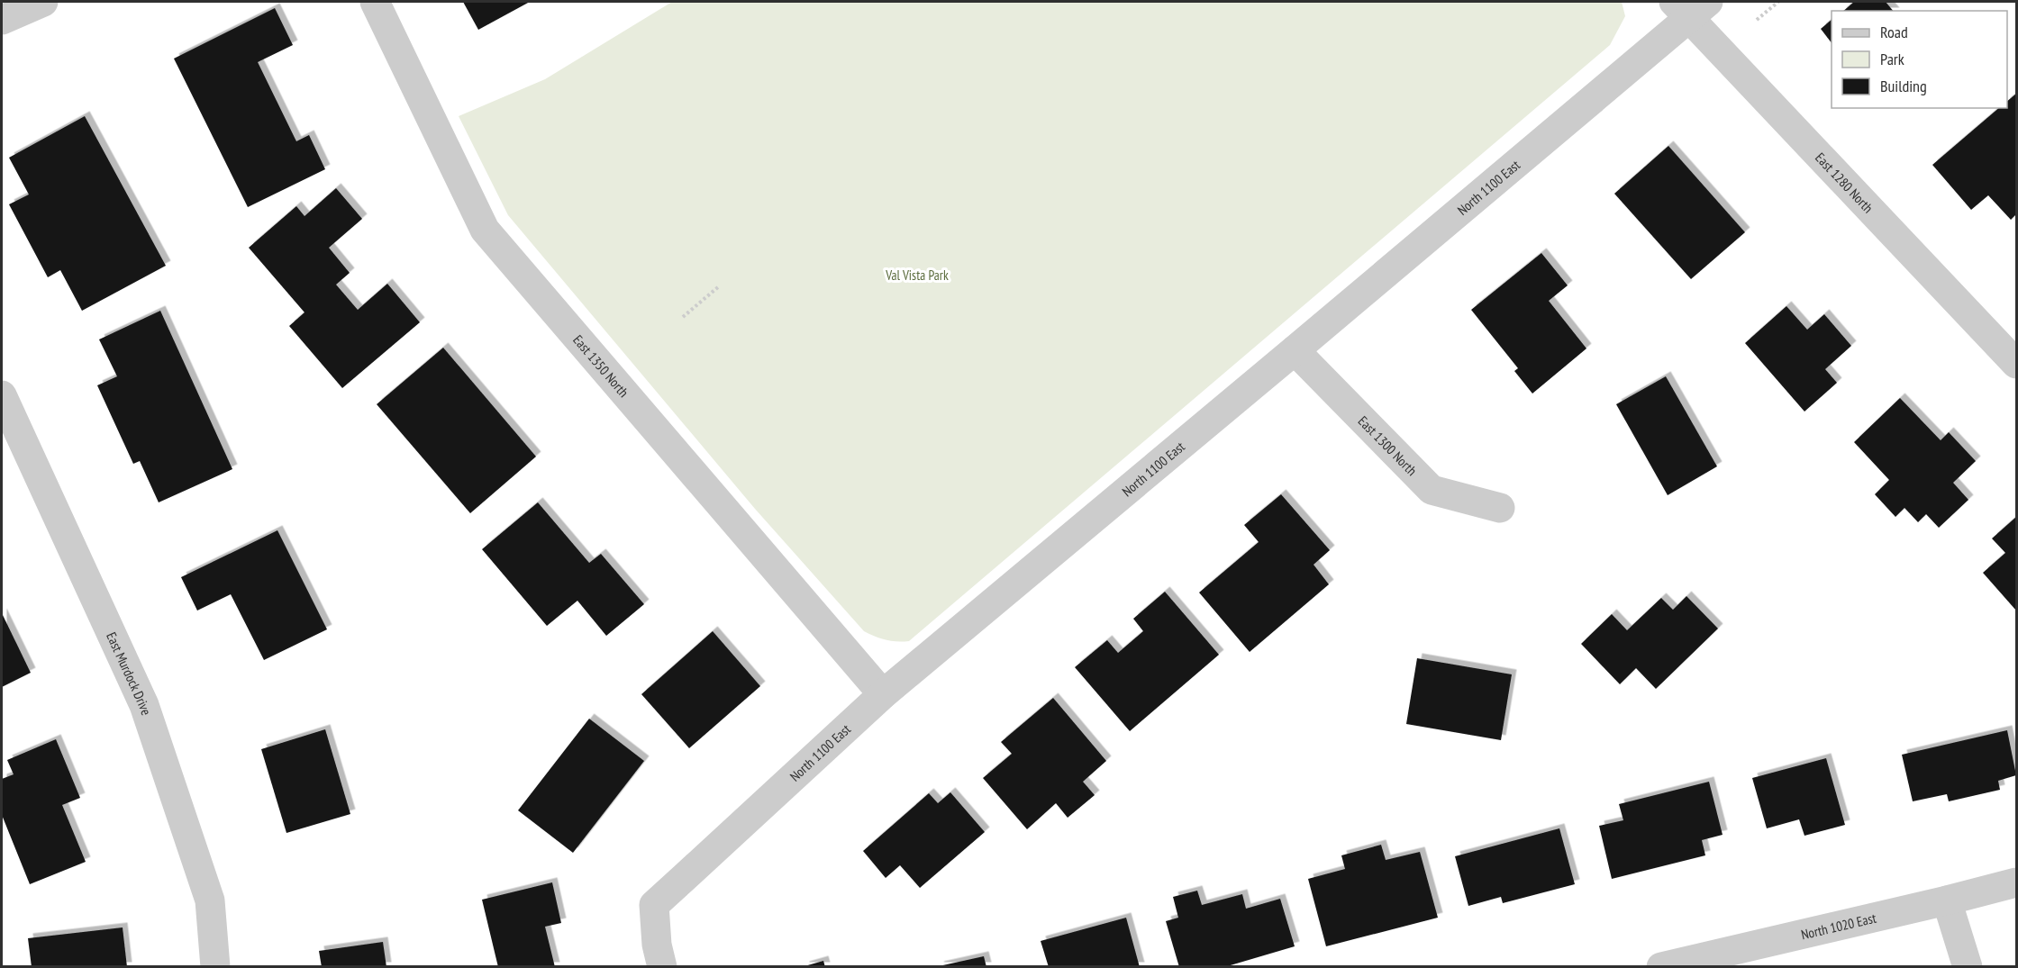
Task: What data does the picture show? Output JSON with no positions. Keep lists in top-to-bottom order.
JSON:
{
  "streets": {
    "street": [
      "East 1280 North",
      "North 1100 East",
      "East 1350 North",
      "East 1300 North",
      "East Murdock Drive",
      "North 1020 East"
    ]
  },
  "crossings": [
    ["East 1280 North", "North 1100 East"],
    ["North 1100 East", "East 1350 North"],
    ["North 1100 East", "East 1300 North"]
  ],
  "parks": ["Val Vista Park"],
  "legend": ["Road", "Park", "Building"]
}
